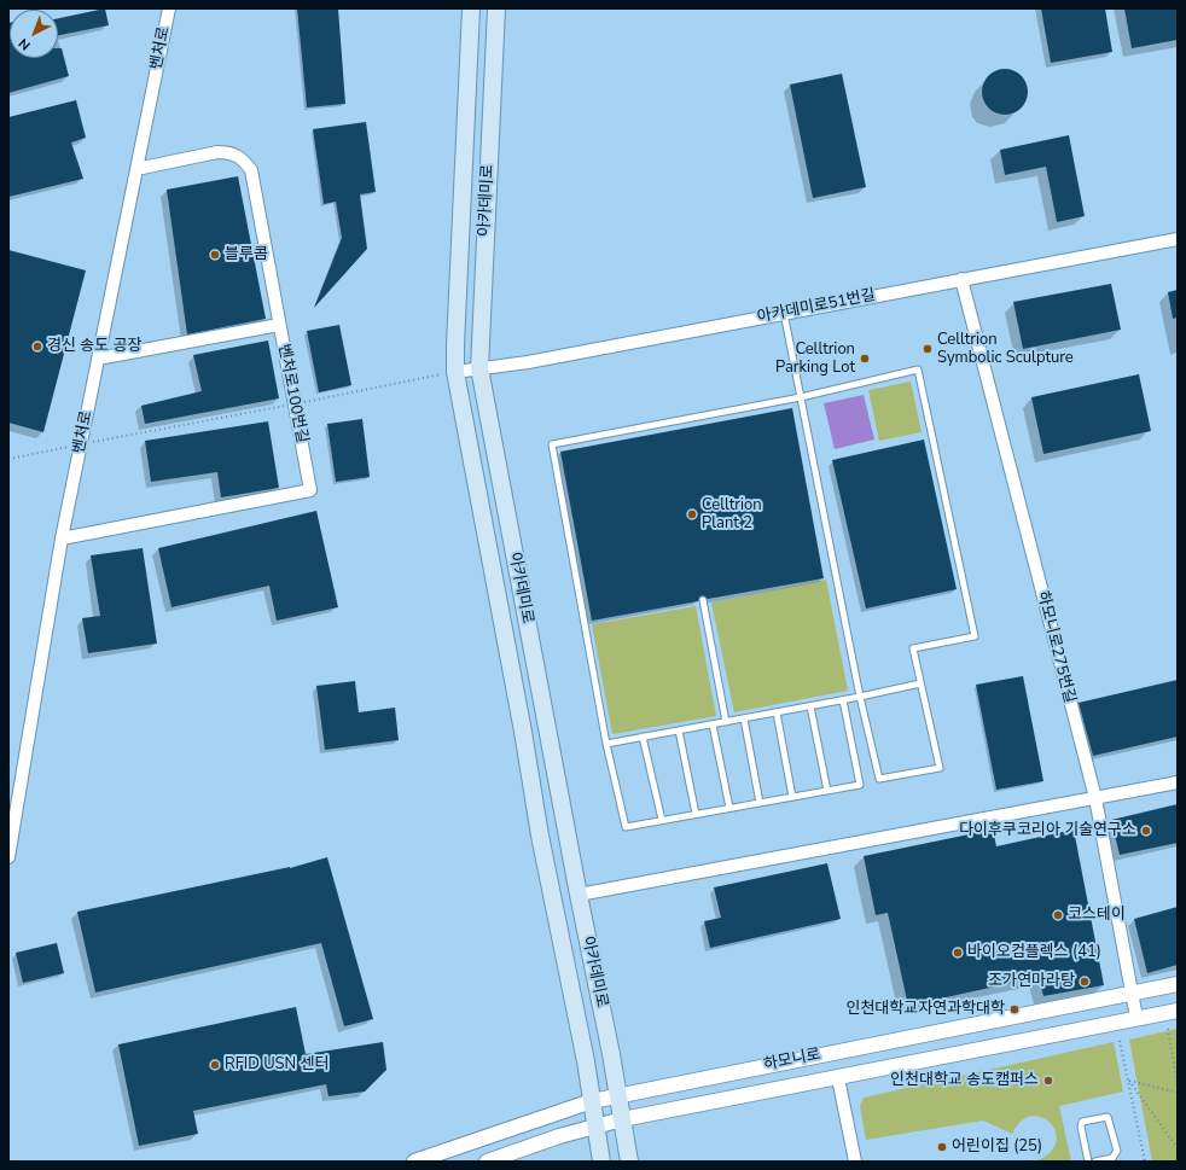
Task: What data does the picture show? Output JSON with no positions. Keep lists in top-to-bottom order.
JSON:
{
  "streets": {
    "main road": ["아카데미로"],
    "street": [
      "벤처로",
      "아카데미로51번길",
      "벤처로100번길",
      "하모니로275번길",
      "하모니로"
    ]
  },
  "crossings": [
    ["벤처로", "벤처로100번길"],
    ["아카데미로", "아카데미로51번길"],
    ["아카데미로", "하모니로"],
    ["아카데미로51번길", "하모니로275번길"],
    ["하모니로275번길", "하모니로"]
  ],
  "places": [
    "블루콤",
    "경신 송도 공장",
    "Celltrion Symbolic Sculpture",
    "Celltrion Parking Lot",
    "Celltrion Plant 2",
    "다이후쿠코리아 기술연구소",
    "코스테이",
    "바이오컴플렉스 (41)",
    "조가연마라탕",
    "인천대학교자연과학대학",
    "RFID USN 센터",
    "인천대학교 송도캠퍼스",
    "어린이집 (25)"
  ],
  "north": "bottom left"
}
